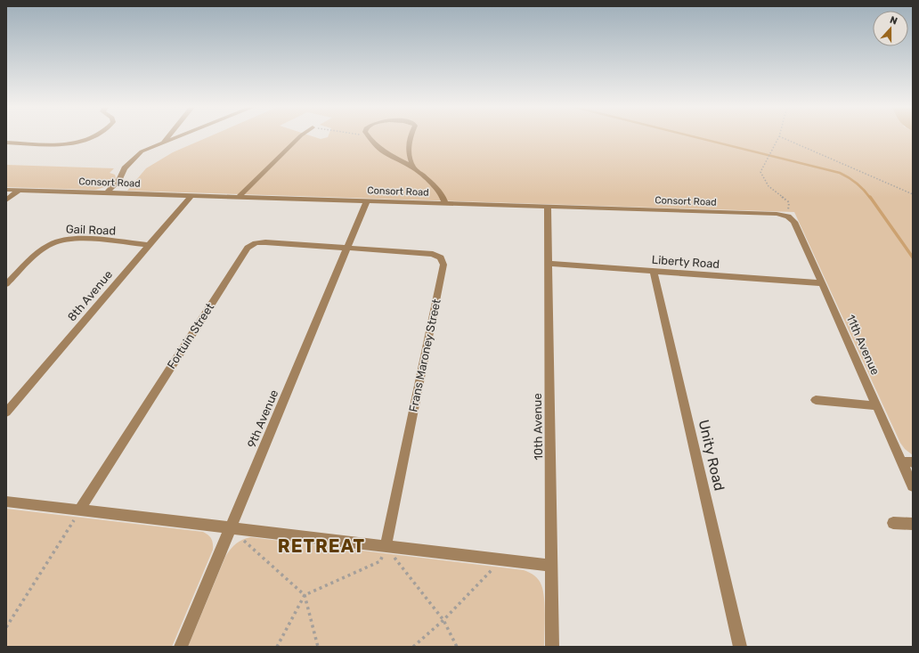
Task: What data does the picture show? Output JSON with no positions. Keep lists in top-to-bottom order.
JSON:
{
  "streets": {
    "street": [
      "Consort Road",
      "Gail Road",
      "Liberty Road",
      "8th Avenue",
      "Fortuin Street",
      "11th Avenue",
      "Frans Maroney Street",
      "9th Avenue",
      "10th Avenue",
      "Unity Road"
    ]
  },
  "crossings": [
    ["Consort Road", "8th Avenue"],
    ["Consort Road", "11th Avenue"],
    ["Consort Road", "9th Avenue"],
    ["Consort Road", "10th Avenue"],
    ["Gail Road", "8th Avenue"],
    ["Liberty Road", "11th Avenue"],
    ["Liberty Road", "10th Avenue"],
    ["Liberty Road", "Unity Road"],
    ["Fortuin Street", "Frans Maroney Street"],
    ["Fortuin Street", "9th Avenue"],
    ["Frans Maroney Street", "9th Avenue"]
  ],
  "districts": ["RETREAT"],
  "north": "top"
}
